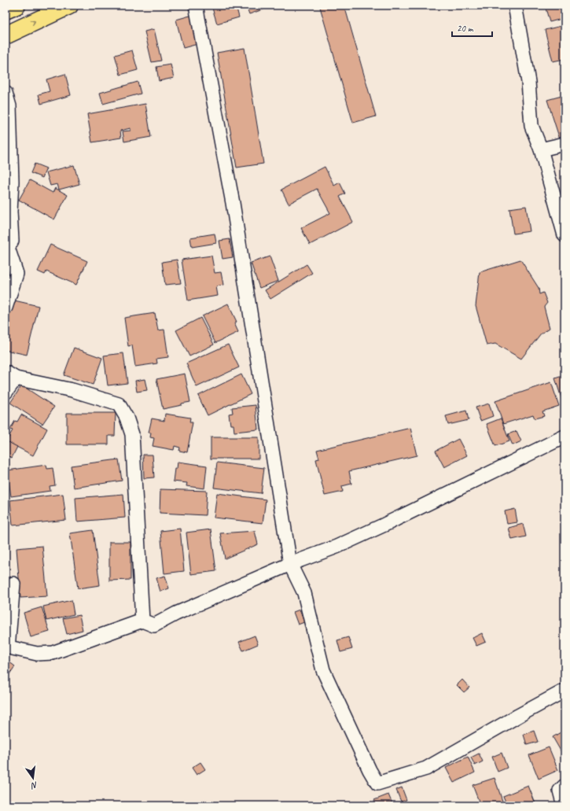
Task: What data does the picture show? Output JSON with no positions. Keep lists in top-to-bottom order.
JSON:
{
  "scale_bar": "20 m",
  "north": "bottom"
}
